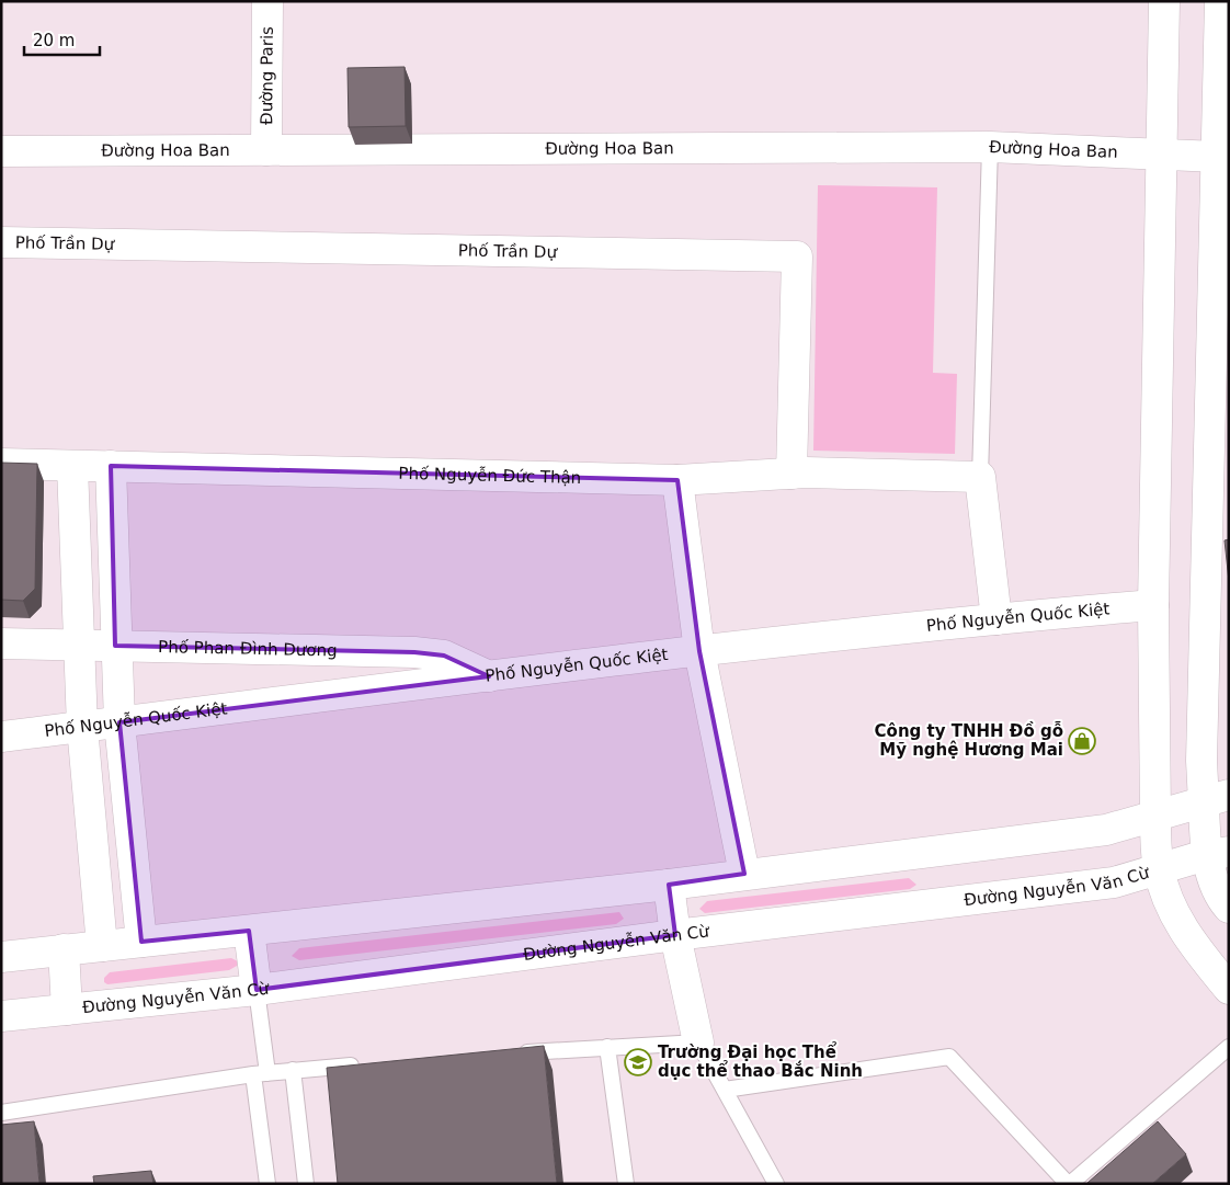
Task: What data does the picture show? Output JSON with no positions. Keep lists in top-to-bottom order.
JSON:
{
  "streets": {
    "street": [
      "Đường Paris",
      "Đường Hoa Ban",
      "Phố Trần Dự",
      "Phố Nguyễn Đức Thận",
      "Phố Nguyễn Quốc Kiệt",
      "Phố Phan Đình Dương",
      "Đường Nguyễn Văn Cừ"
    ]
  },
  "crossings": [
    ["Đường Paris", "Đường Hoa Ban"],
    ["Phố Trần Dự", "Phố Nguyễn Đức Thận"],
    ["Phố Nguyễn Quốc Kiệt", "Phố Phan Đình Dương"]
  ],
  "places": {
    "shop": ["Công ty TNHH Đồ gỗ Mỹ nghệ Hương Mai"],
    "school or university": ["Trường Đại học Thể dục thể thao Bắc Ninh"]
  },
  "scale_bar": "20 m"
}
